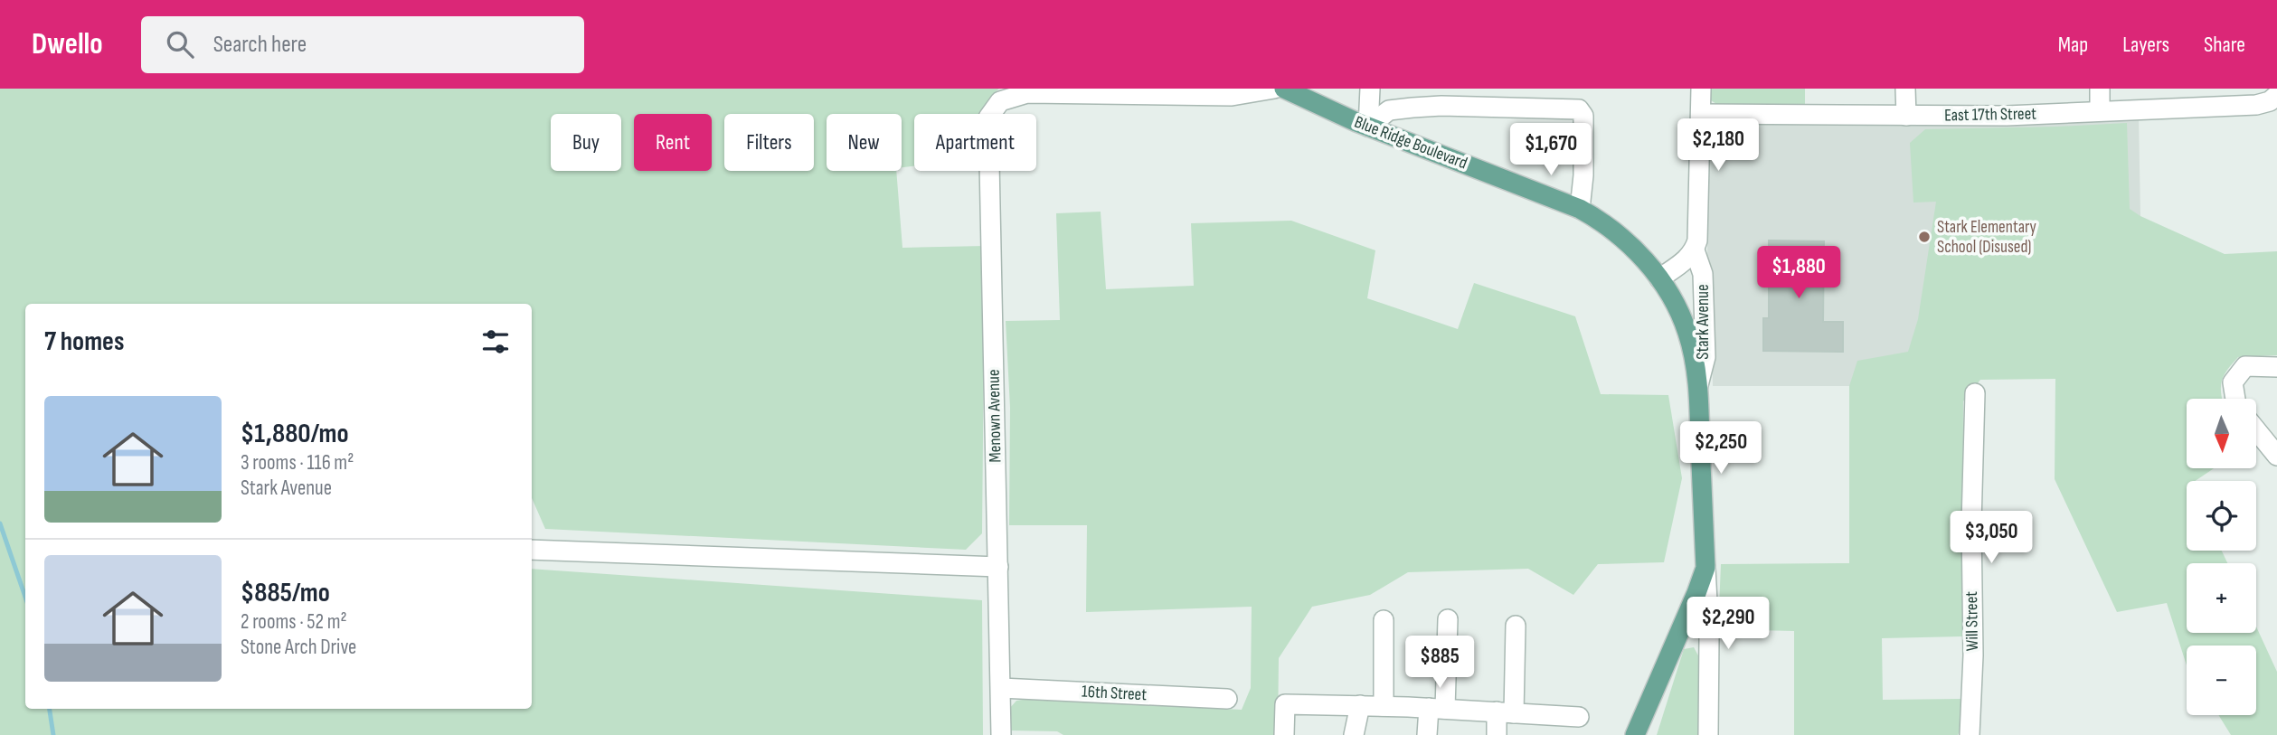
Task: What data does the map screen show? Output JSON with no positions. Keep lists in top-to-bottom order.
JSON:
{
  "streets": {
    "main road": ["Blue Ridge Boulevard", "Stark Avenue"],
    "street": [
      "East 17th Street",
      "Menown Avenue",
      "Will Street",
      "16th Street"
    ]
  },
  "crossings": [
    ["East 17th Street", "Stark Avenue"],
    ["Blue Ridge Boulevard", "Stark Avenue"],
    ["Menown Avenue", "16th Street"]
  ],
  "places": ["Stark Elementary School (Disused)"],
  "north": "bottom",
  "page": {
    "header": "Dwello",
    "search": "Search here",
    "nav": ["Map", "Layers", "Share"],
    "chip": [
      "Buy",
      "Rent",
      "Filters",
      "New",
      "Apartment"
    ],
    "price": [
      "$2,180",
      "$1,670",
      "$1,880",
      "$2,250",
      "$3,050",
      "$2,290",
      "$885"
    ],
    "heading": "7 homes",
    "list": [
      {
        "name": "$1,880/mo",
        "note": "3 rooms · 116 m² · Stark Avenue"
      },
      {
        "name": "$885/mo",
        "note": "2 rooms · 52 m² · Stone Arch Drive"
      }
    ],
    "map_buttons": ["+", "−"]
  }
}
